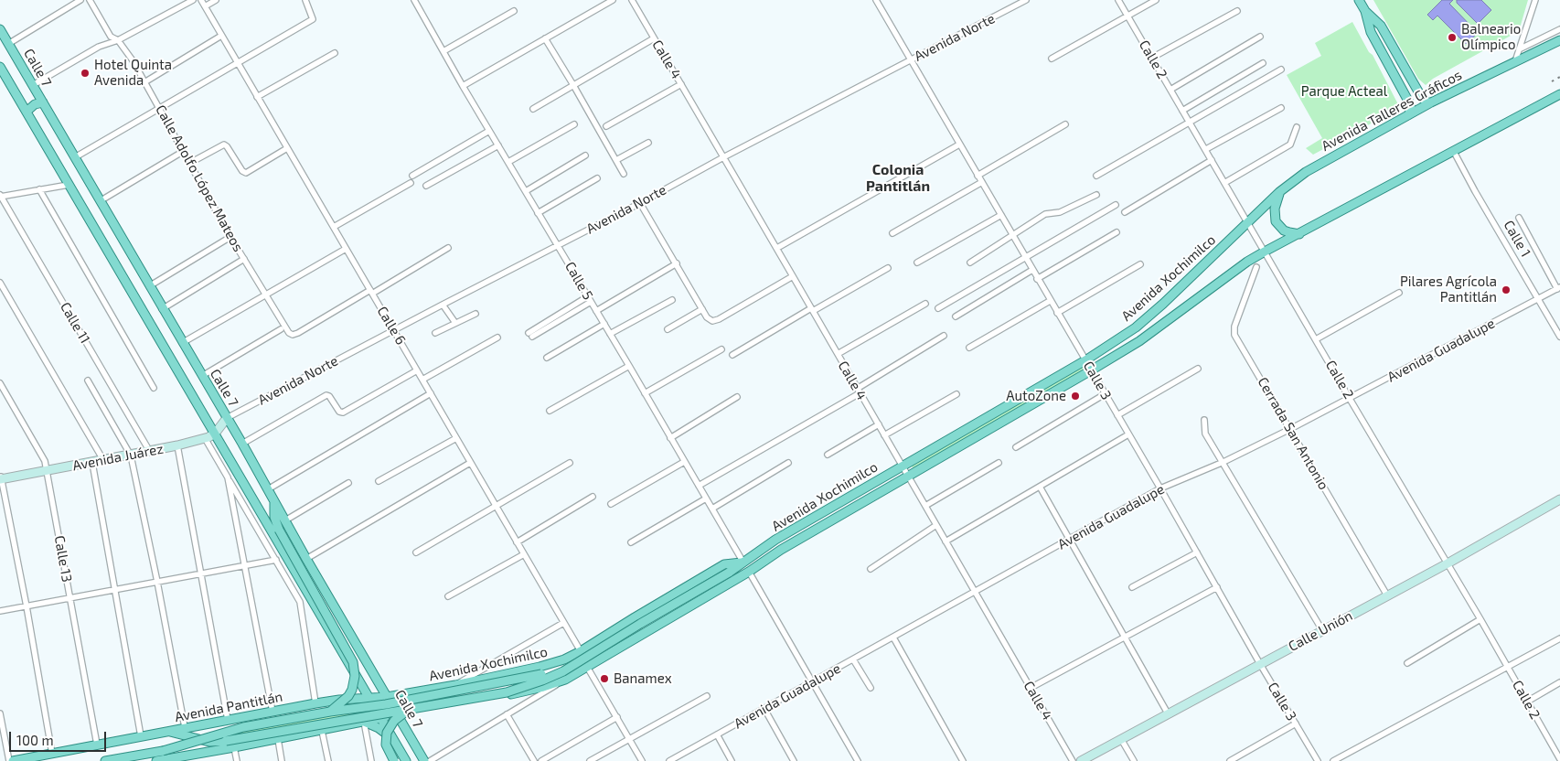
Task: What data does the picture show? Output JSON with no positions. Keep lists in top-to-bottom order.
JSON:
{
  "streets": {
    "main road": [
      "Calle 7",
      "Avenida Talleres Gráficos",
      "Avenida Xochimilco",
      "Avenida Pantitlán"
    ],
    "street": [
      "Avenida Norte",
      "Calle 4",
      "Calle 2",
      "Calle Adolfo López Mateos",
      "Calle 1",
      "Calle 5",
      "Calle 11",
      "Calle 6",
      "Avenida Guadalupe",
      "Calle 3",
      "Cerrada San Antonio",
      "Avenida Juárez",
      "Calle 13",
      "Calle Unión"
    ]
  },
  "crossings": [
    ["Avenida Norte", "Calle 4"],
    ["Avenida Norte", "Calle 7"],
    ["Avenida Norte", "Calle 5"],
    ["Avenida Norte", "Calle 6"],
    ["Avenida Norte", "Calle 3"],
    ["Avenida Norte", "Avenida Juárez"],
    ["Calle 4", "Avenida Xochimilco"],
    ["Calle 4", "Avenida Guadalupe"],
    ["Calle 2", "Avenida Talleres Gráficos"],
    ["Calle 2", "Avenida Xochimilco"],
    ["Calle 2", "Avenida Guadalupe"],
    ["Calle 2", "Calle Unión"],
    ["Calle 7", "Avenida Xochimilco"],
    ["Calle 7", "Avenida Juárez"],
    ["Calle 7", "Avenida Pantitlán"],
    ["Avenida Talleres Gráficos", "Avenida Xochimilco"],
    ["Calle Adolfo López Mateos", "Calle 6"],
    ["Calle 1", "Avenida Guadalupe"],
    ["Avenida Xochimilco", "Calle 5"],
    ["Avenida Xochimilco", "Calle 6"],
    ["Avenida Xochimilco", "Calle 3"],
    ["Avenida Xochimilco", "Avenida Pantitlán"],
    ["Calle 11", "Avenida Juárez"],
    ["Avenida Guadalupe", "Calle 3"],
    ["Avenida Guadalupe", "Cerrada San Antonio"],
    ["Calle 3", "Calle Unión"],
    ["Cerrada San Antonio", "Calle Unión"],
    ["Avenida Juárez", "Calle 13"],
    ["Calle 13", "Avenida Pantitlán"]
  ],
  "districts": ["Colonia Pantitlán"],
  "parks": ["Parque Acteal"],
  "places": [
    "Balneario Olímpico",
    "Hotel Quinta Avenida",
    "Pilares Agrícola Pantitlán",
    "AutoZone",
    "Banamex"
  ],
  "scale_bar": "100 m"
}
